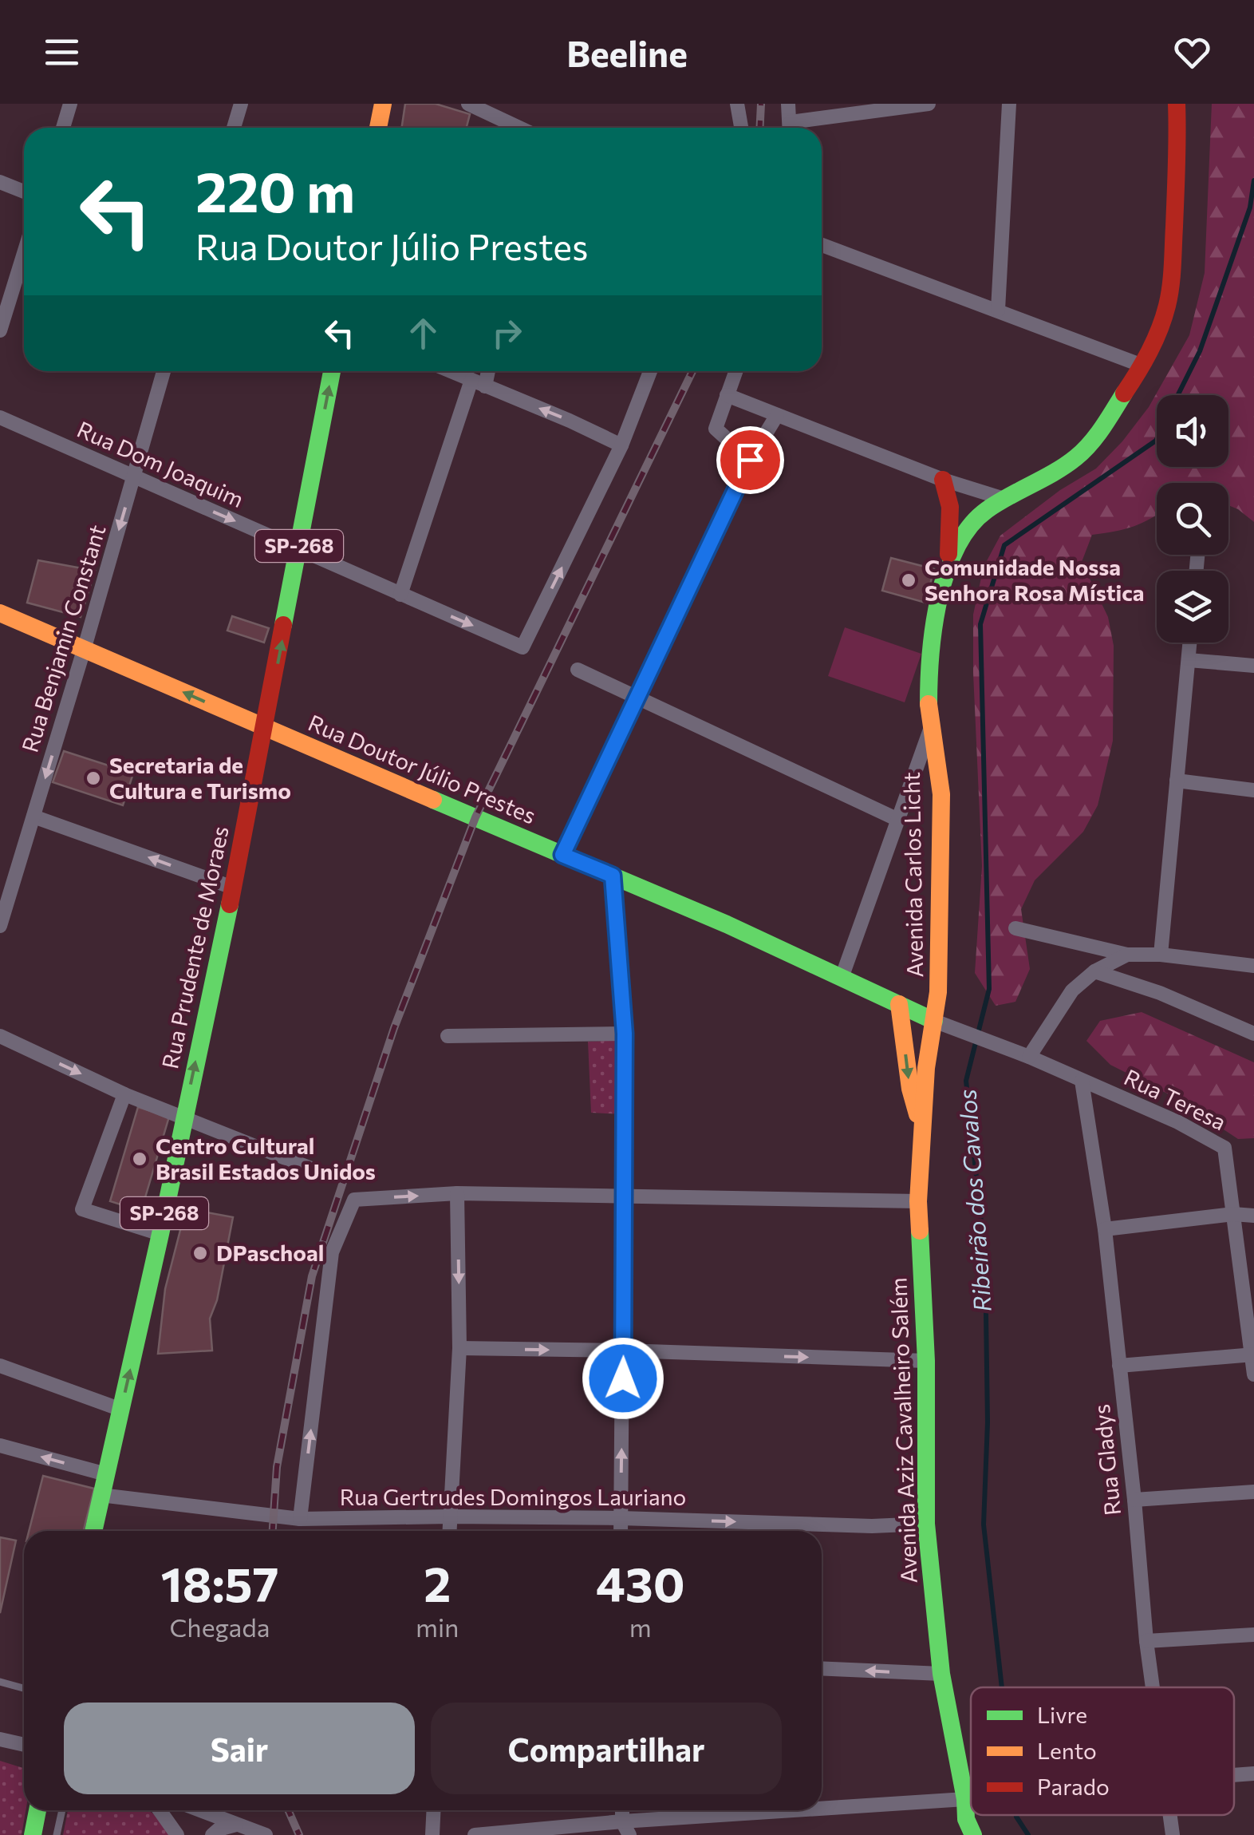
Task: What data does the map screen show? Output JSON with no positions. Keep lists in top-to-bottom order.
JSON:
{
  "streets": {
    "main road": [
      "SP-268",
      "Rua Doutor Júlio Prestes",
      "Avenida Carlos Licht",
      "Rua Prudente de Moraes",
      "Avenida Aziz Cavalheiro Salém"
    ],
    "street": [
      "Rua Dom Joaquim",
      "Rua Benjamin Constant",
      "Rua Teresa",
      "Rua Gladys",
      "Rua Gertrudes Domingos Lauriano"
    ]
  },
  "crossings": [
    ["Rua Dom Joaquim", "Rua Benjamin Constant"],
    ["Rua Dom Joaquim", "Rua Prudente de Moraes"],
    ["Rua Benjamin Constant", "Rua Doutor Júlio Prestes"],
    ["Rua Doutor Júlio Prestes", "Avenida Carlos Licht"],
    ["Rua Doutor Júlio Prestes", "Rua Prudente de Moraes"],
    ["Rua Doutor Júlio Prestes", "Rua Teresa"],
    ["Rua Doutor Júlio Prestes", "Avenida Aziz Cavalheiro Salém"],
    ["Avenida Carlos Licht", "Avenida Aziz Cavalheiro Salém"],
    ["Rua Prudente de Moraes", "Rua Gertrudes Domingos Lauriano"],
    ["Rua Teresa", "Rua Gladys"],
    ["Avenida Aziz Cavalheiro Salém", "Rua Gertrudes Domingos Lauriano"]
  ],
  "one_way": ["Rua Benjamin Constant", "Rua Prudente de Moraes", "Rua Gertrudes Domingos Lauriano"],
  "water": ["Ribeirão dos Cavalos"],
  "places": [
    "Comunidade Nossa Senhora Rosa Mística",
    "Secretaria de Cultura e Turismo",
    "Centro Cultural Brasil Estados Unidos",
    "DPaschoal"
  ],
  "legend": ["Livre", "Lento", "Parado"],
  "page": {
    "header": "Beeline",
    "turn": ["220 m", "Rua Doutor Júlio Prestes"],
    "eta": [
      "18:57",
      "Chegada",
      "2",
      "min",
      "430",
      "m"
    ],
    "buttons": ["Sair", "Compartilhar"]
  }
}
